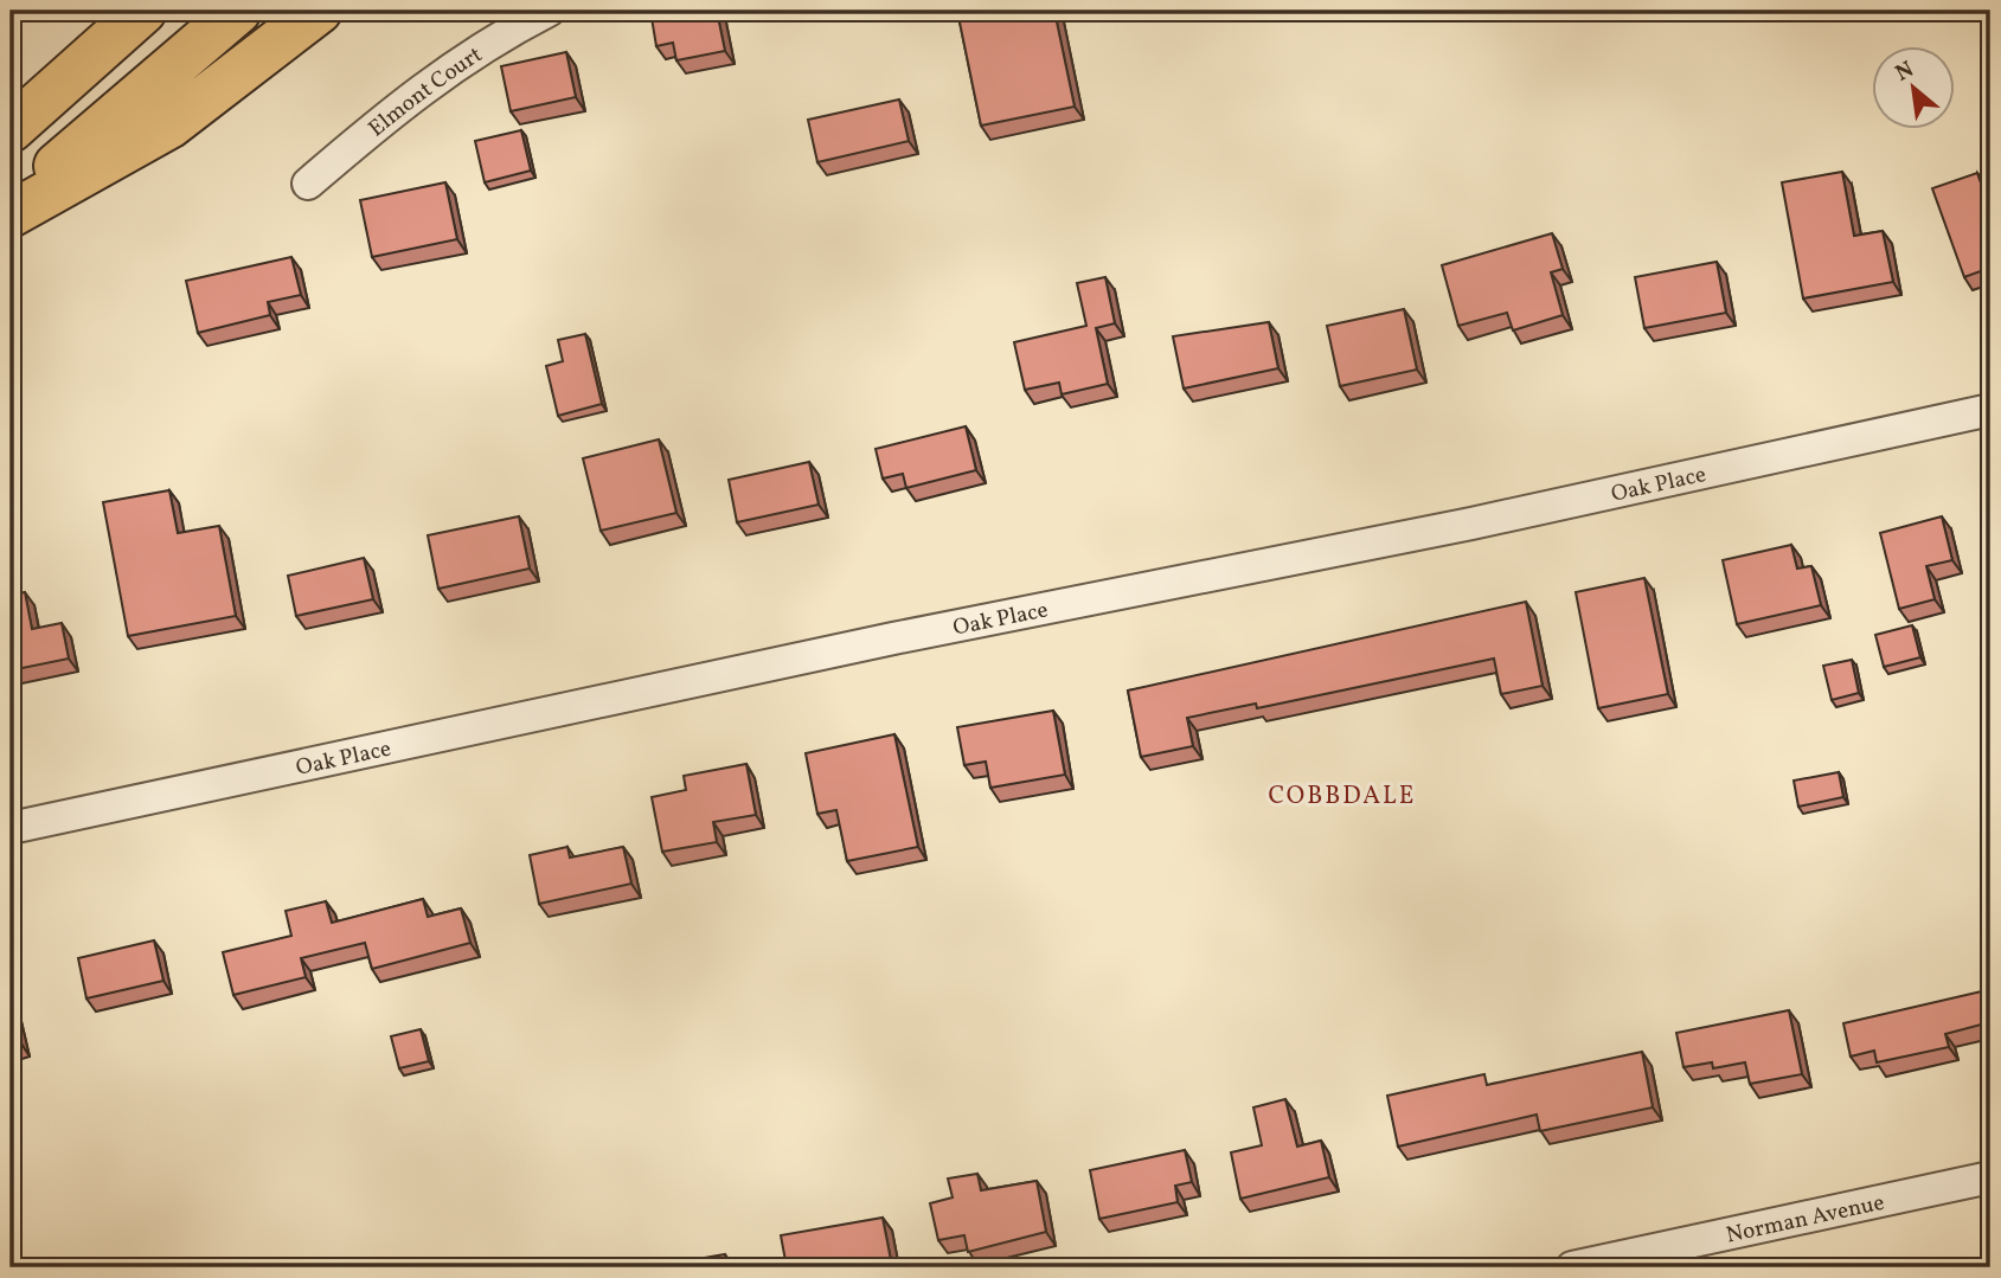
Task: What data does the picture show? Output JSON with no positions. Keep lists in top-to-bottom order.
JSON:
{
  "streets": {
    "street": ["Elmont Court", "Oak Place", "Norman Avenue"]
  },
  "districts": ["COBBDALE"],
  "north": "top left"
}
